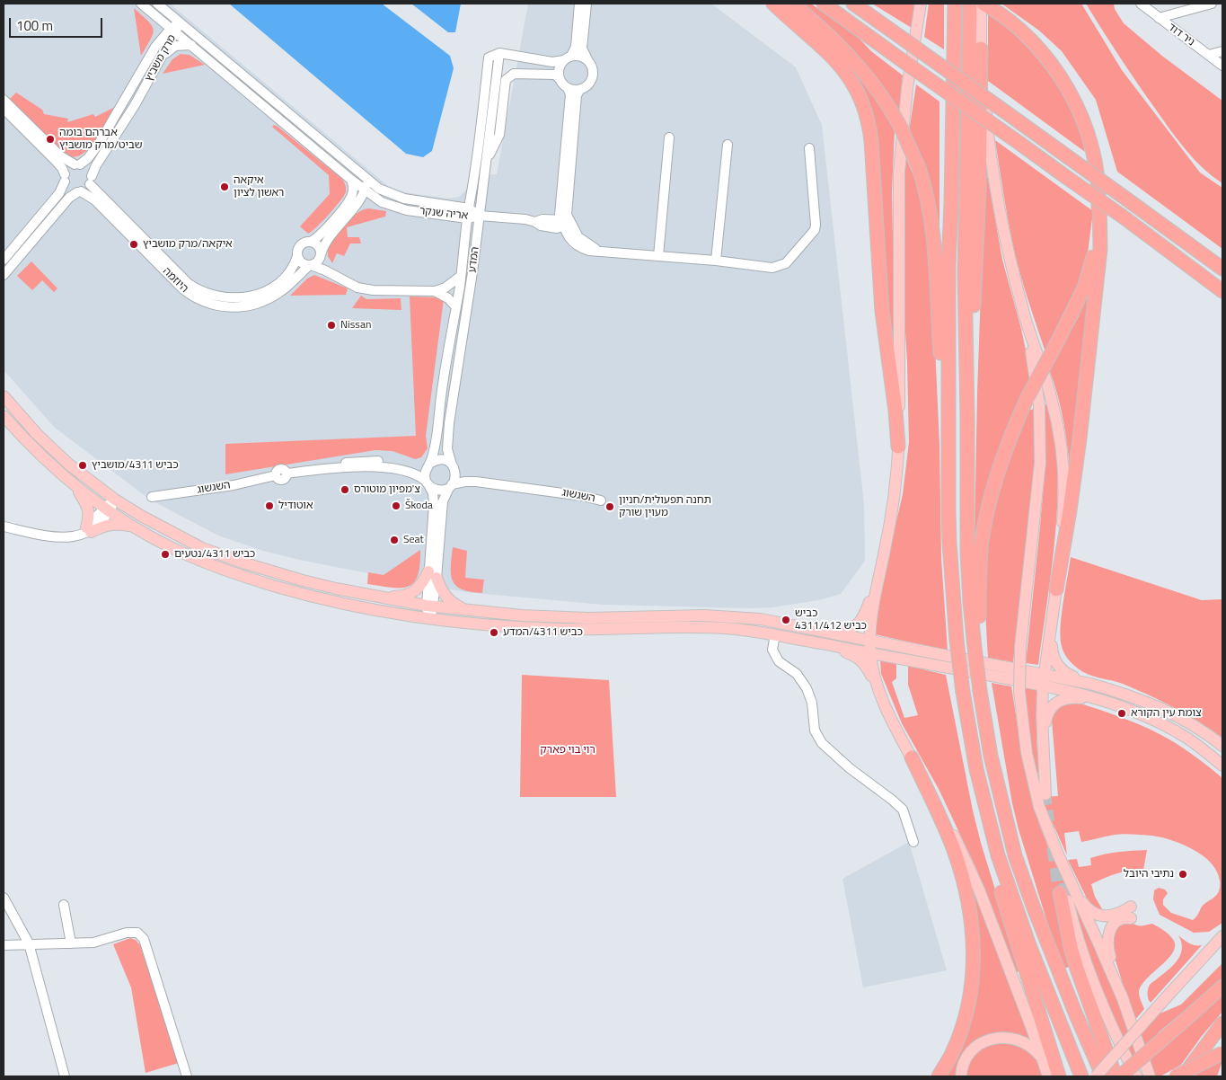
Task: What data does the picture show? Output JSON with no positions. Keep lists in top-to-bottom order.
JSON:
{
  "streets": {
    "street": [
      "ניר דוד",
      "מרק משביץ",
      "אריה שנקר",
      "המדע",
      "היוזמה",
      "השגשוג"
    ]
  },
  "crossings": [
    ["מרק משביץ", "אריה שנקר"],
    ["מרק משביץ", "היוזמה"],
    ["אריה שנקר", "המדע"],
    ["המדע", "השגשוג"]
  ],
  "parks": ["רוי בוי פארק"],
  "places": [
    "אברהם בומה שביט/מרק מושביץ",
    "איקאה ראשון לציון",
    "איקאה/מרק מושביץ",
    "Nissan",
    "כביש 4311/מושביץ",
    "צ'מפיון מוטורס",
    "אוטודיל",
    "Škoda",
    "תחנה תפעולית/חניון מעוין שורק",
    "Seat",
    "כביש 4311/נטעים",
    "כביש 4311/כביש 412",
    "כביש 4311/המדע",
    "צומת עין הקורא",
    "נתיבי היובל"
  ],
  "scale_bar": "100 m"
}
